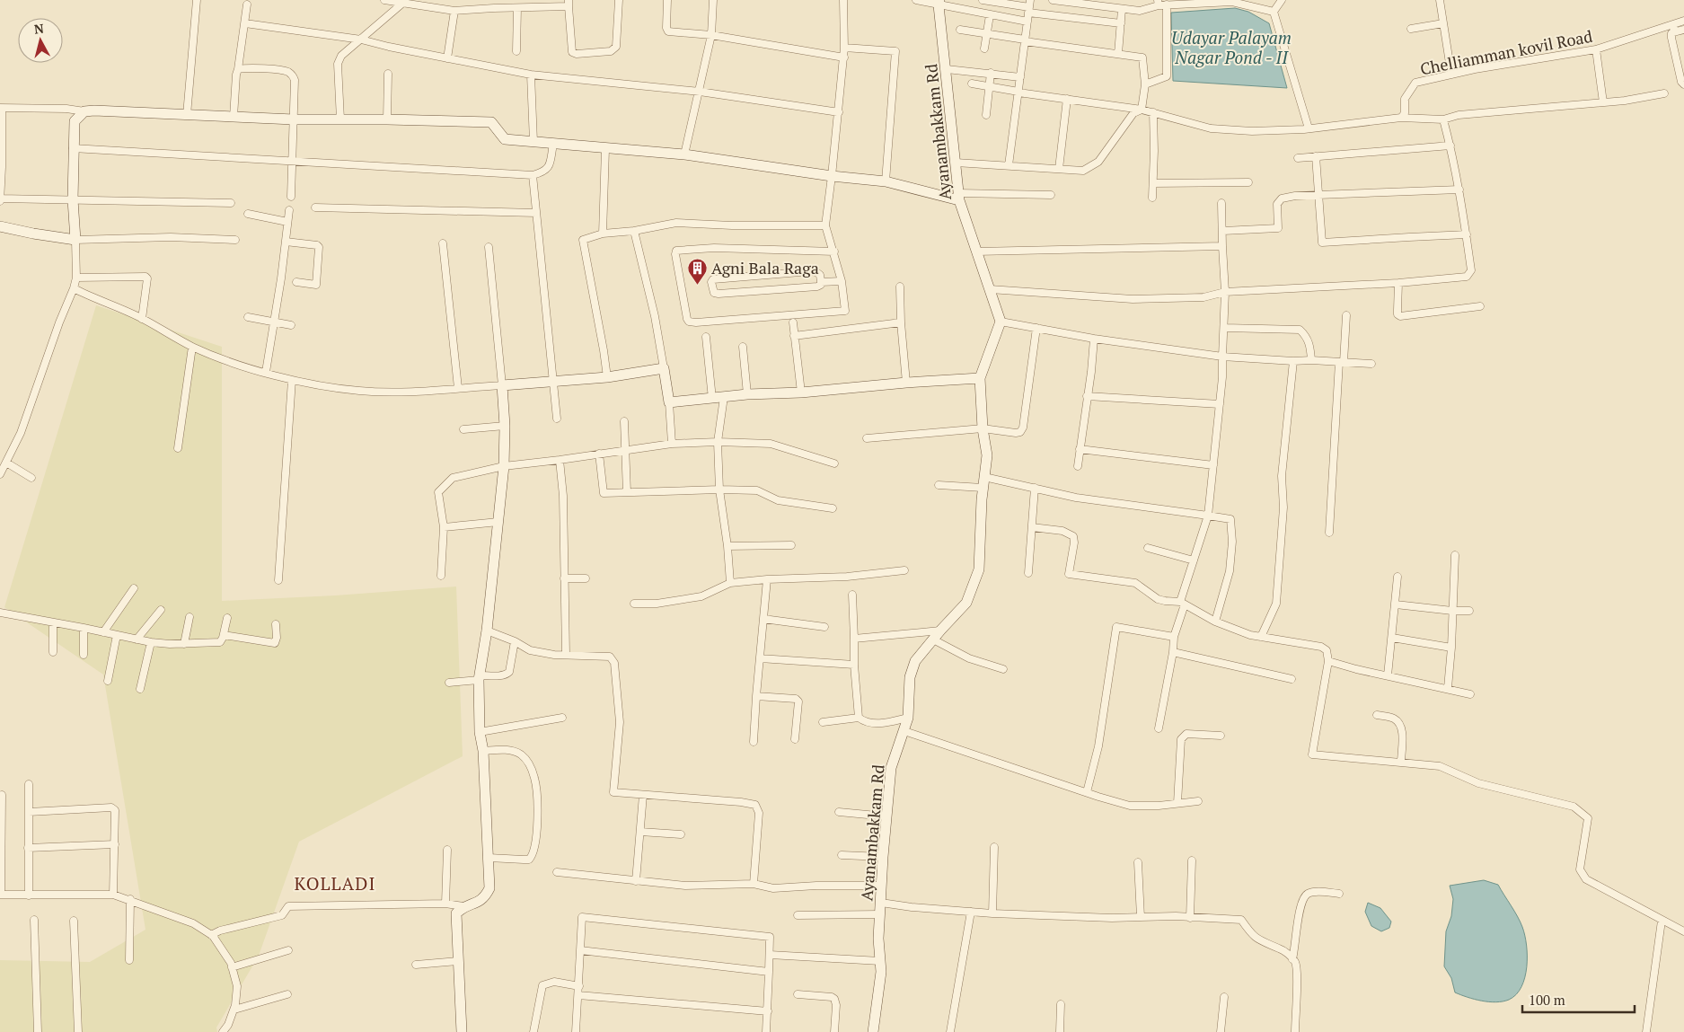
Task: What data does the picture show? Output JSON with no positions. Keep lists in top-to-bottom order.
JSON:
{
  "streets": {
    "street": ["Chelliamman kovil Road", "Ayanambakkam Rd"]
  },
  "districts": ["KOLLADI"],
  "water": ["Udayar Palayam Nagar Pond - II"],
  "places": {
    "building": ["Agni Bala Raga"]
  },
  "scale_bar": "100 m",
  "north": "top"
}
